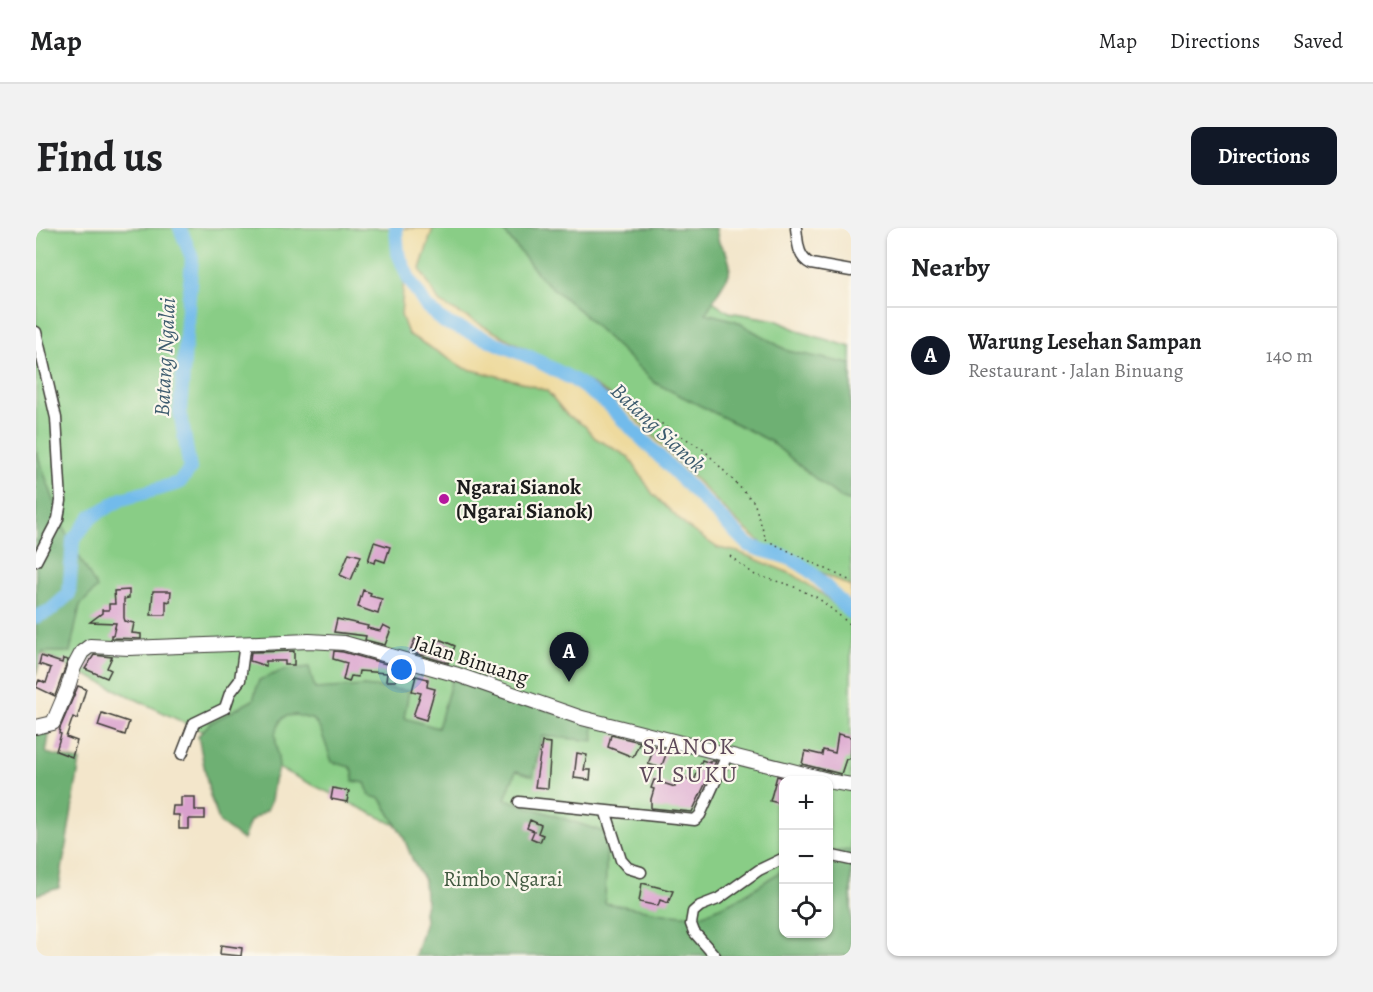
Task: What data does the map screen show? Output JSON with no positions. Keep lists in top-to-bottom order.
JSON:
{
  "streets": {
    "main road": ["Jalan Binuang"]
  },
  "districts": ["SIANOK VI SUKU"],
  "water": ["Batang Ngalai", "Batang Sianok"],
  "parks": ["Rimbo Ngarai"],
  "places": ["Ngarai Sianok (Ngarai Sianok)"],
  "page": {
    "header": "Map",
    "nav": ["Map", "Directions", "Saved"],
    "buttons": "Directions",
    "title": "Find us",
    "heading": "Nearby",
    "list": [
      {
        "mark": "A",
        "name": "Warung Lesehan Sampan",
        "note": "Restaurant · Jalan Binuang",
        "value": "140 m"
      }
    ],
    "pins": "A",
    "map_buttons": ["+", "−"]
  }
}
